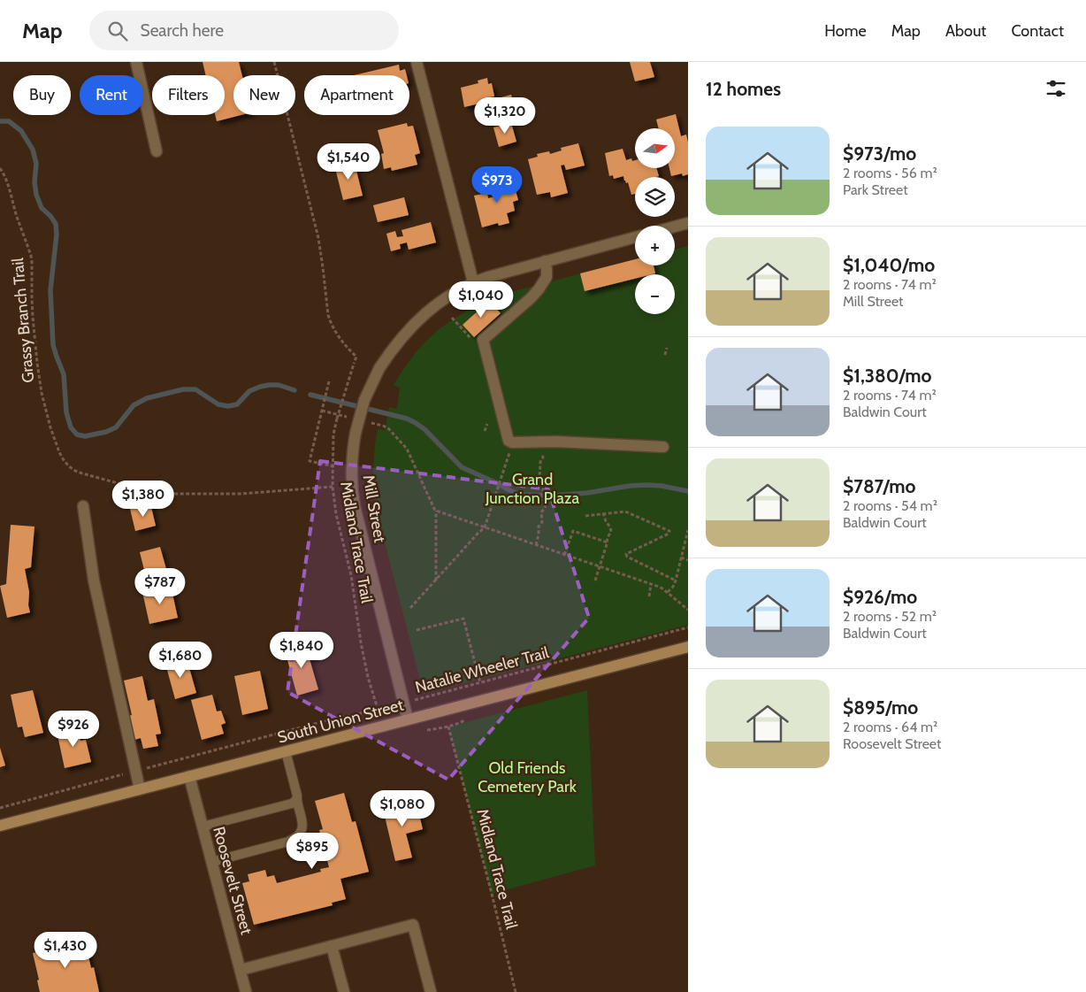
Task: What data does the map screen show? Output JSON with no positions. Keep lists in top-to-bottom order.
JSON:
{
  "streets": {
    "street": ["Mill Street", "South Union Street", "Roosevelt Street"],
    "path": ["Grassy Branch Trail", "Midland Trace Trail", "Natalie Wheeler Trail"]
  },
  "crossings": [
    ["Grassy Branch Trail", "Midland Trace Trail"],
    ["Mill Street", "Natalie Wheeler Trail"],
    ["Mill Street", "South Union Street"],
    ["Midland Trace Trail", "Natalie Wheeler Trail"],
    ["Midland Trace Trail", "South Union Street"],
    ["South Union Street", "Roosevelt Street"]
  ],
  "parks": ["Grand Junction Plaza", "Old Friends Cemetery Park"],
  "north": "right",
  "page": {
    "header": "Map",
    "search": "Search here",
    "nav": [
      "Home",
      "Map",
      "About",
      "Contact"
    ],
    "heading": "12 homes",
    "chip": [
      "Buy",
      "Rent",
      "Filters",
      "New",
      "Apartment"
    ],
    "price": [
      "$1,320",
      "$1,540",
      "$973",
      "$1,040",
      "$1,380",
      "$787",
      "$1,840",
      "$1,680",
      "$926",
      "$1,080",
      "$895",
      "$1,430"
    ],
    "list": [
      {
        "name": "$973/mo",
        "note": "2 rooms · 56 m² · Park Street"
      },
      {
        "name": "$1,040/mo",
        "note": "2 rooms · 74 m² · Mill Street"
      },
      {
        "name": "$1,380/mo",
        "note": "2 rooms · 74 m² · Baldwin Court"
      },
      {
        "name": "$787/mo",
        "note": "2 rooms · 54 m² · Baldwin Court"
      },
      {
        "name": "$926/mo",
        "note": "2 rooms · 52 m² · Baldwin Court"
      },
      {
        "name": "$895/mo",
        "note": "2 rooms · 64 m² · Roosevelt Street"
      }
    ],
    "map_buttons": ["+", "−"]
  }
}
